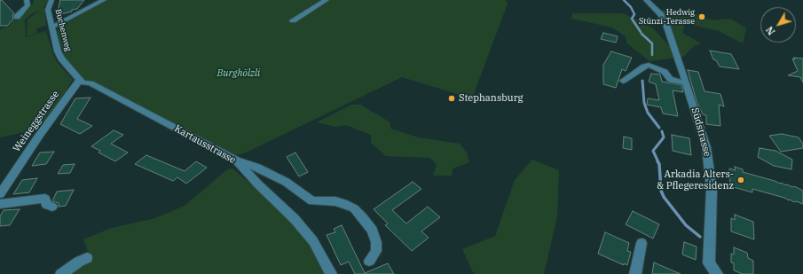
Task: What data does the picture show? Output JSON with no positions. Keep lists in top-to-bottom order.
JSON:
{
  "streets": {
    "street": [
      "Buchenweg",
      "Weineggstrasse",
      "Südstrasse",
      "Kartausstrasse"
    ]
  },
  "crossings": [
    ["Buchenweg", "Weineggstrasse"],
    ["Buchenweg", "Kartausstrasse"],
    ["Weineggstrasse", "Kartausstrasse"]
  ],
  "parks": ["Burghölzli"],
  "places": ["Hedwig Stünzi-Terasse", "Stephansburg", "Arkadia Alters- & Pflegeresidenz"],
  "north": "bottom left"
}
